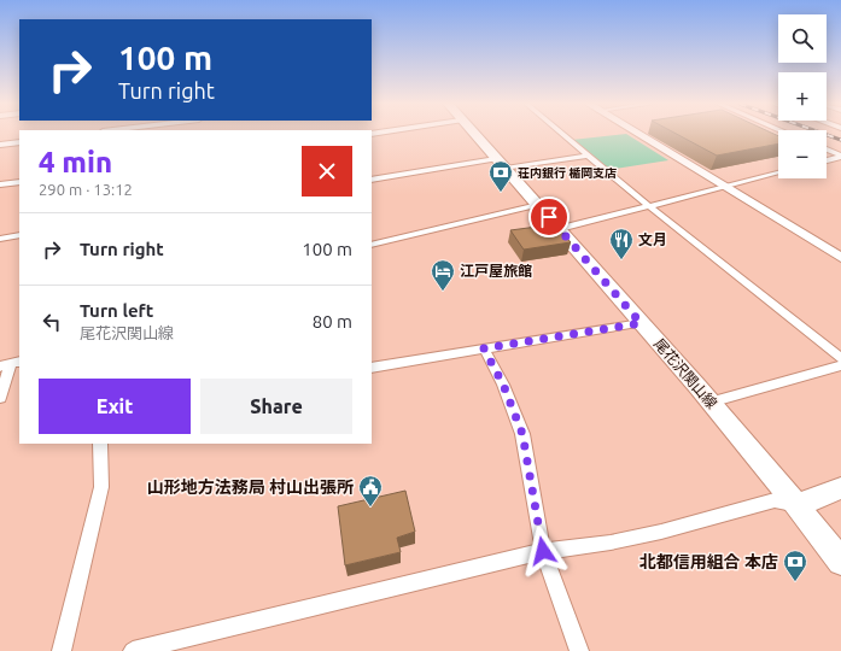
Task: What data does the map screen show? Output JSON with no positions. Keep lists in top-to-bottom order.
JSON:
{
  "streets": {
    "main road": ["尾花沢関山線"]
  },
  "places": {
    "bank": ["荘内銀行 楯岡支店", "北都信用組合 本店"],
    "restaurant": ["文月"],
    "hotel": ["江戸屋旅館"],
    "public building": ["山形地方法務局 村山出張所"]
  },
  "page": {
    "map_buttons": ["+", "−"],
    "turn": ["100 m", "Turn right"],
    "heading": ["4 min", "290 m · 13:12"],
    "list": [
      {
        "name": "Turn right",
        "value": "100 m"
      },
      {
        "name": "Turn left",
        "note": "尾花沢関山線",
        "value": "80 m"
      }
    ],
    "buttons": ["Exit", "Share"]
  }
}
